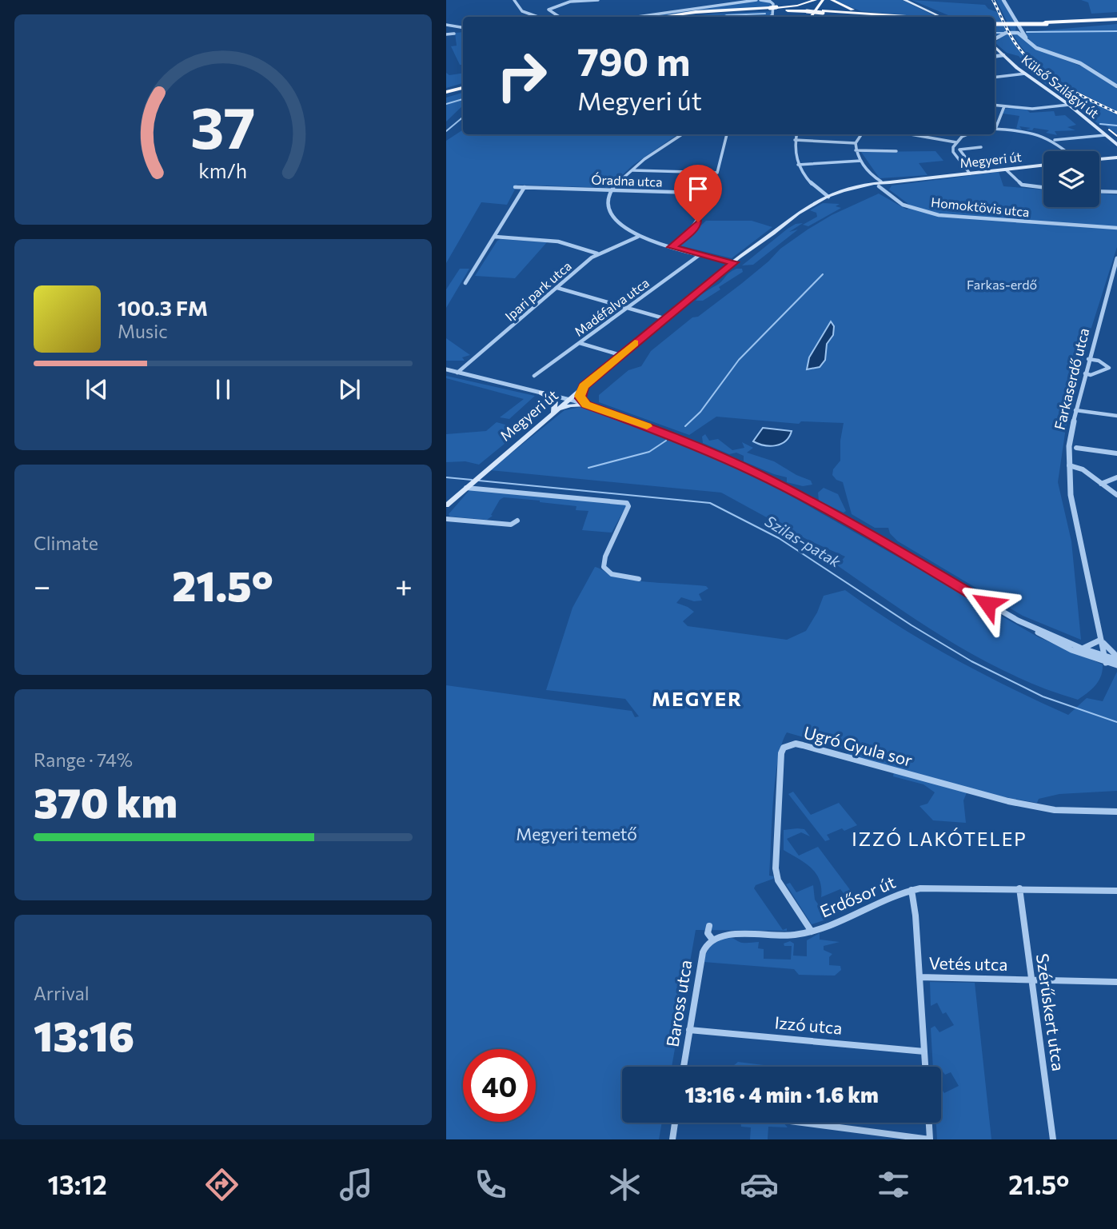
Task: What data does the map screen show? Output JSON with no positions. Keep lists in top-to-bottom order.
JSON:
{
  "streets": {
    "main road": ["Külső Szilágyi út", "Megyeri út"],
    "street": [
      "Óradna utca",
      "Homoktövis utca",
      "Ipari park utca",
      "Madéfalva utca",
      "Farkaserdő utca",
      "Ugró Gyula sor",
      "Erdősor út",
      "Vetés utca",
      "Baross utca",
      "Szérűskert utca",
      "Izzó utca"
    ]
  },
  "crossings": [
    ["Megyeri út", "Homoktövis utca"],
    ["Ugró Gyula sor", "Erdősor út"],
    ["Erdősor út", "Baross utca"],
    ["Erdősor út", "Szérűskert utca"],
    ["Vetés utca", "Szérűskert utca"],
    ["Baross utca", "Izzó utca"]
  ],
  "districts": ["MEGYER", "IZZÓ LAKÓTELEP"],
  "water": ["Szilas-patak"],
  "parks": ["Farkas-erdő", "Megyeri temető"],
  "page": {
    "turn": ["790 m", "Megyeri út"],
    "song": ["100.3 FM", "Music"],
    "tile": [
      "Climate",
      ["Range · 74%", "370 km"],
      ["Arrival", "13:16"]
    ],
    "heat": ["−", "21.5°", "+"],
    "limit": "40",
    "trip": "13:16 · 4 min · 1.6 km",
    "tabs": ["13:12", "21.5°"],
    "gauge": ["37", "km/h"]
  }
}
